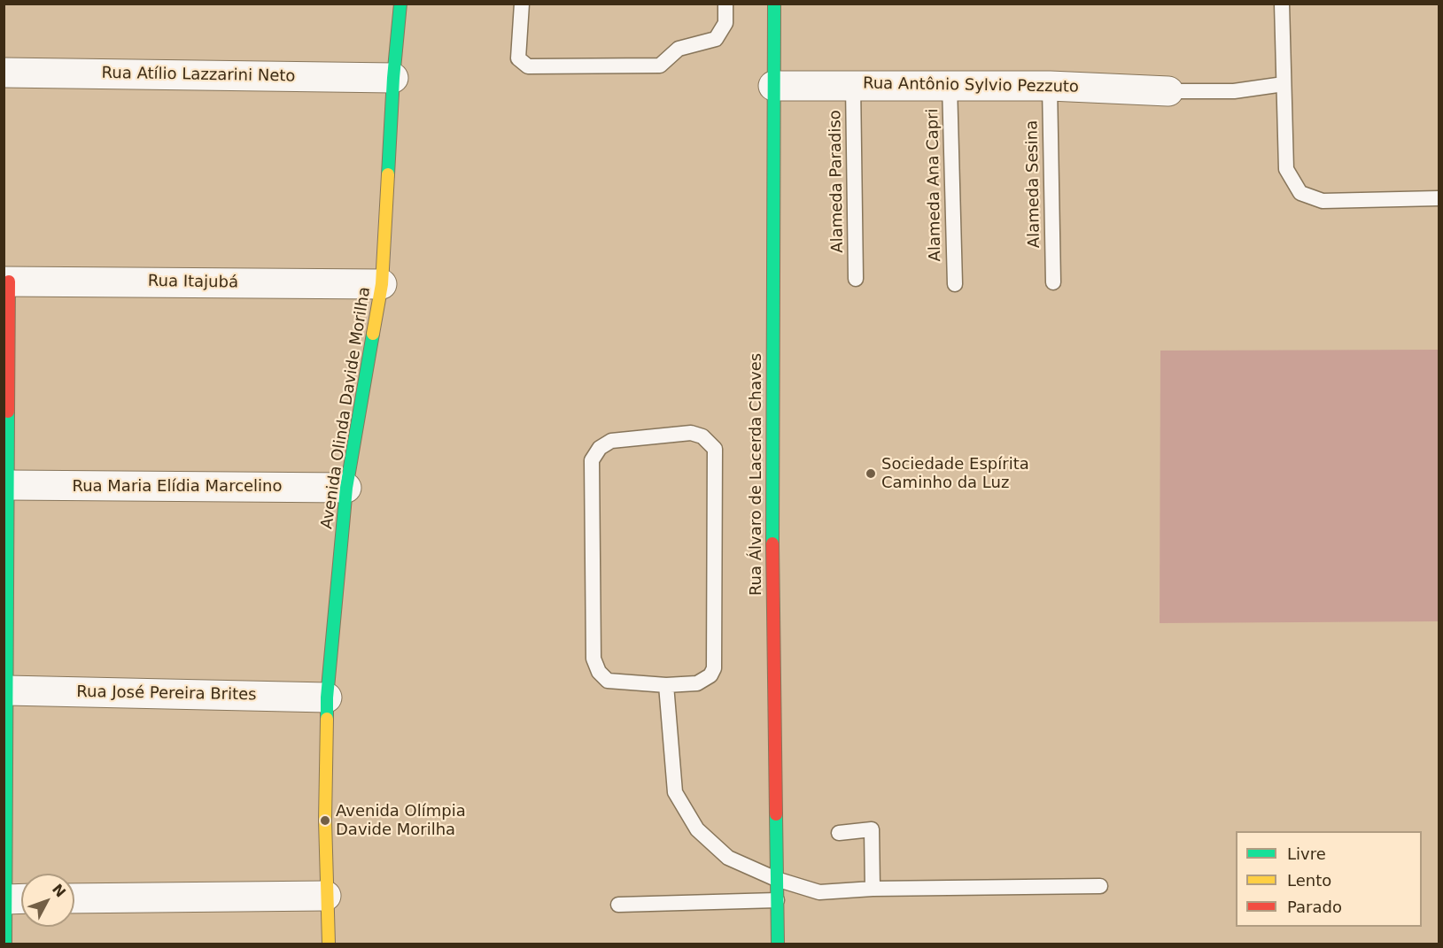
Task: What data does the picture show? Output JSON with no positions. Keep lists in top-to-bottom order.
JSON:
{
  "streets": {
    "street": [
      "Rua Atílio Lazzarini Neto",
      "Rua Antônio Sylvio Pezzuto",
      "Rua Itajubá",
      "Avenida Olinda Davide Morilha",
      "Rua Álvaro de Lacerda Chaves",
      "Rua Maria Elídia Marcelino",
      "Rua José Pereira Brites"
    ],
    "lane": ["Alameda Paradiso", "Alameda Sesina", "Alameda Ana Capri"]
  },
  "crossings": [
    ["Rua Atílio Lazzarini Neto", "Avenida Olinda Davide Morilha"],
    ["Rua Antônio Sylvio Pezzuto", "Alameda Paradiso"],
    ["Rua Antônio Sylvio Pezzuto", "Alameda Sesina"],
    ["Rua Antônio Sylvio Pezzuto", "Alameda Ana Capri"],
    ["Rua Antônio Sylvio Pezzuto", "Rua Álvaro de Lacerda Chaves"],
    ["Rua Itajubá", "Avenida Olinda Davide Morilha"],
    ["Avenida Olinda Davide Morilha", "Rua Maria Elídia Marcelino"],
    ["Avenida Olinda Davide Morilha", "Rua José Pereira Brites"]
  ],
  "places": ["Sociedade Espírita Caminho da Luz", "Avenida Olímpia Davide Morilha"],
  "legend": ["Livre", "Lento", "Parado"],
  "north": "top right"
}
